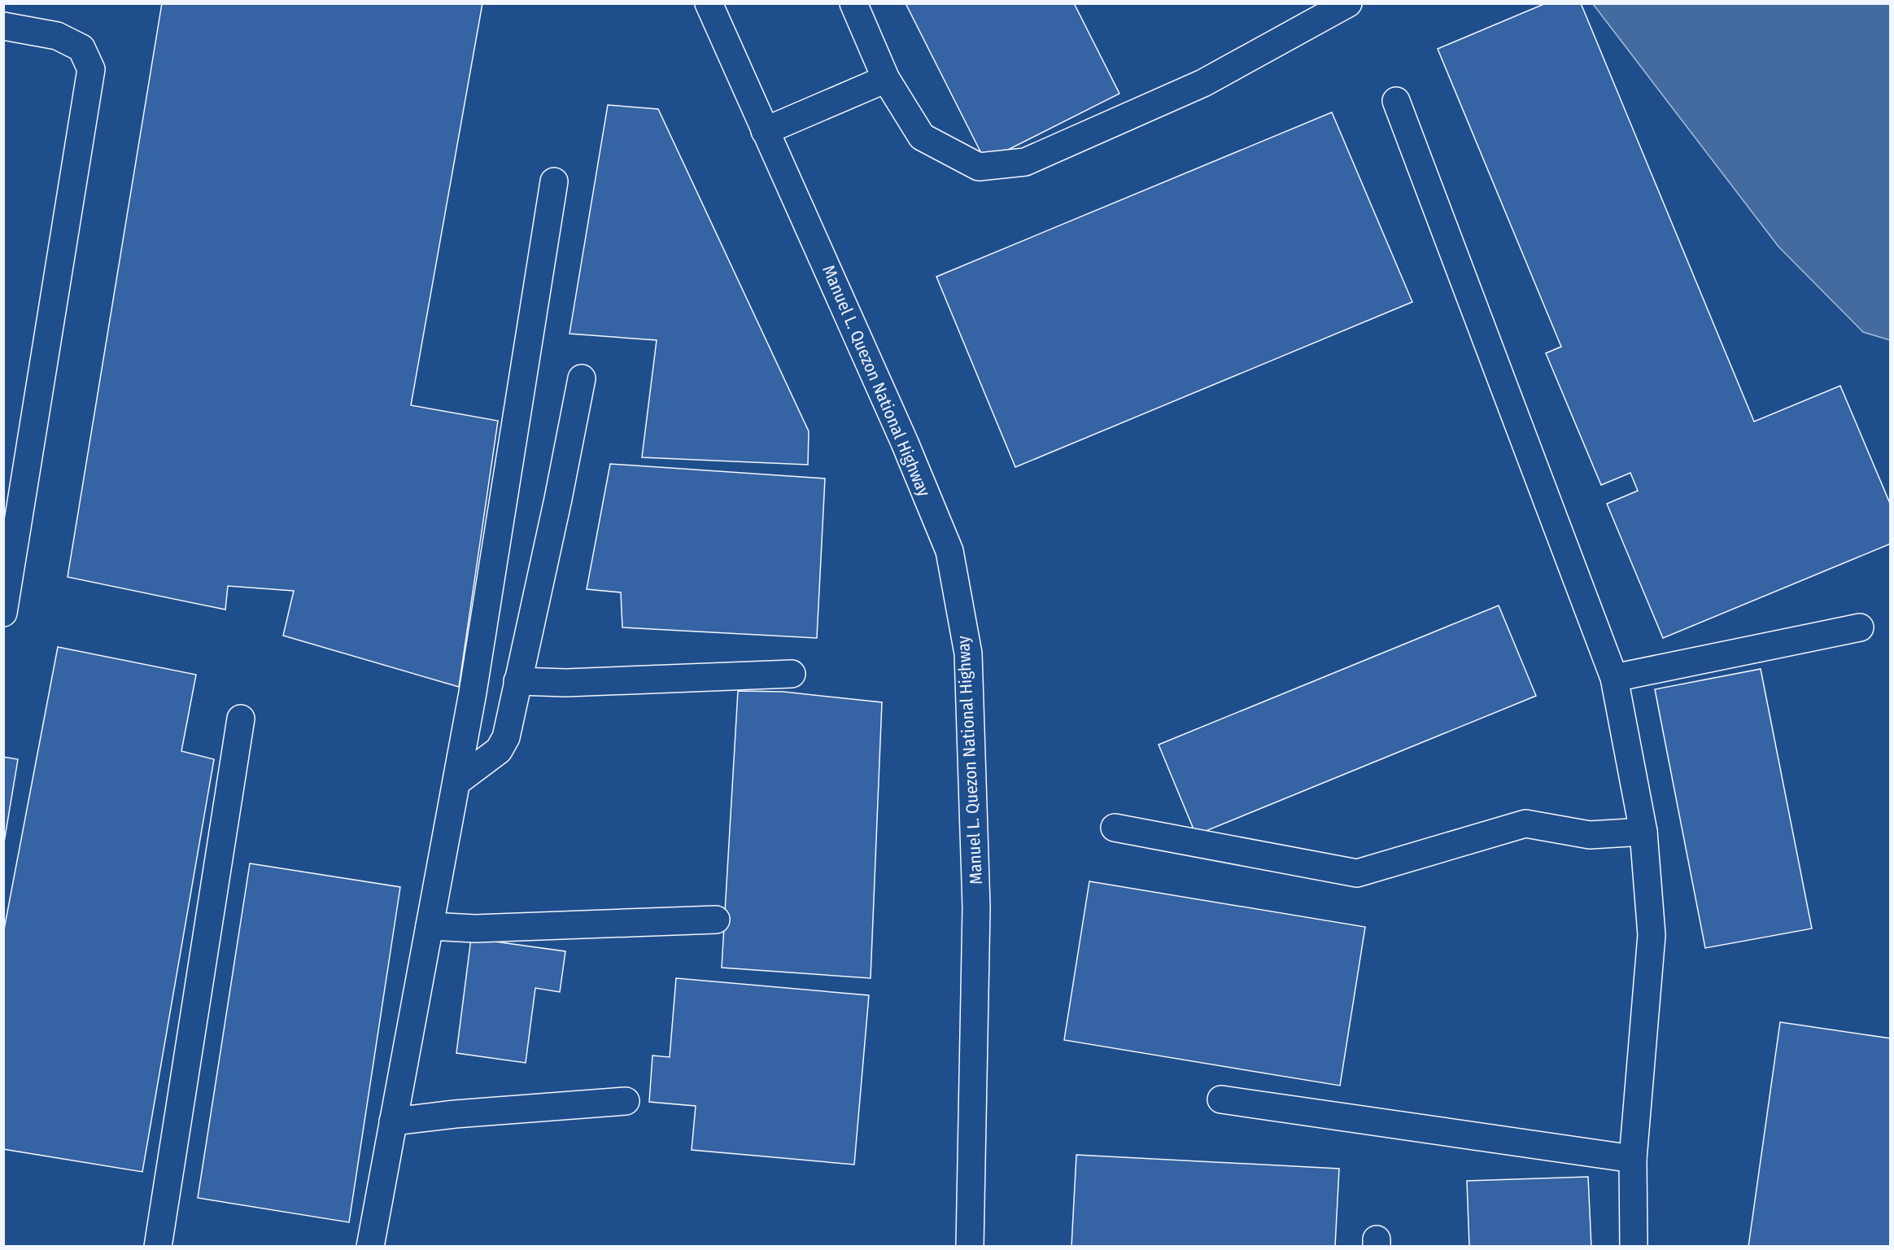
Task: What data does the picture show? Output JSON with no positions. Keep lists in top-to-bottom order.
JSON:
{
  "streets": {
    "main road": ["Manuel L. Quezon National Highway"]
  }
}
